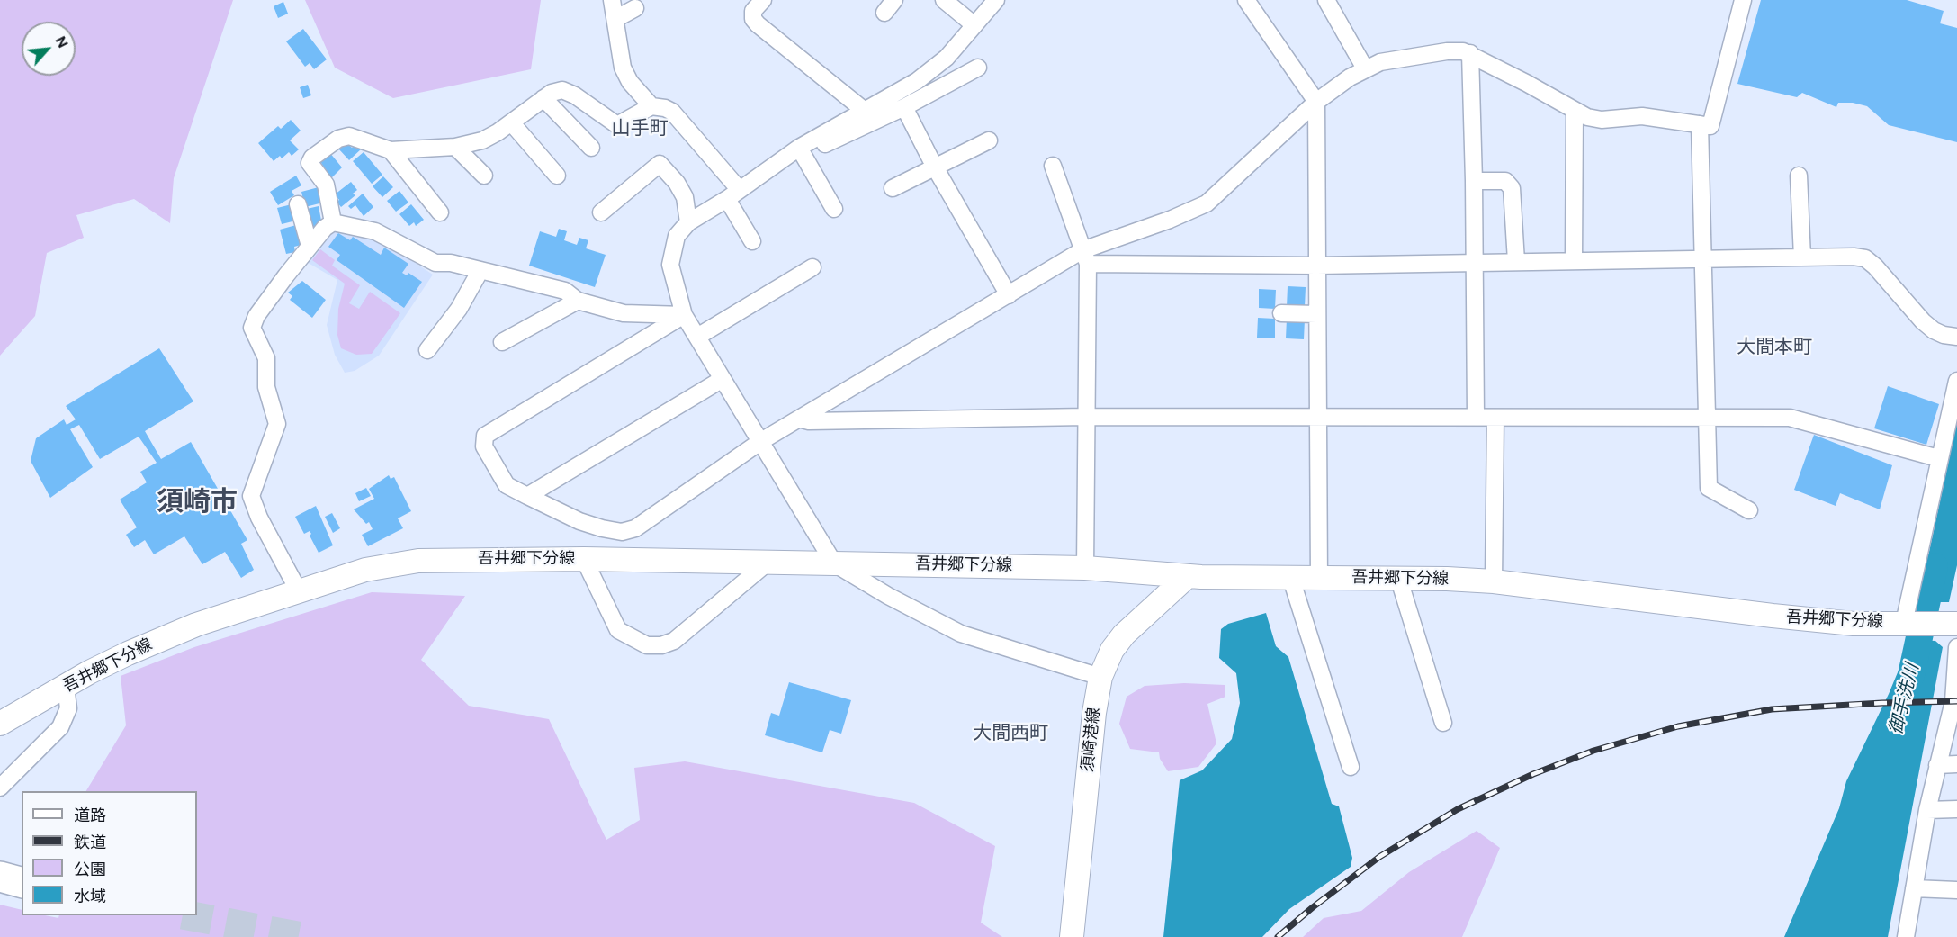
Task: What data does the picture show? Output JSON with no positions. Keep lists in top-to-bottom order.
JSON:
{
  "streets": {
    "main road": ["吾井郷下分線", "須崎港線"]
  },
  "crossings": [
    ["吾井郷下分線", "須崎港線"]
  ],
  "districts": [
    "山手町",
    "大間本町",
    "須崎市",
    "大間西町"
  ],
  "water": ["御手洗川"],
  "legend": [
    "道路",
    "鉄道",
    "公園",
    "水域"
  ],
  "north": "top right"
}
